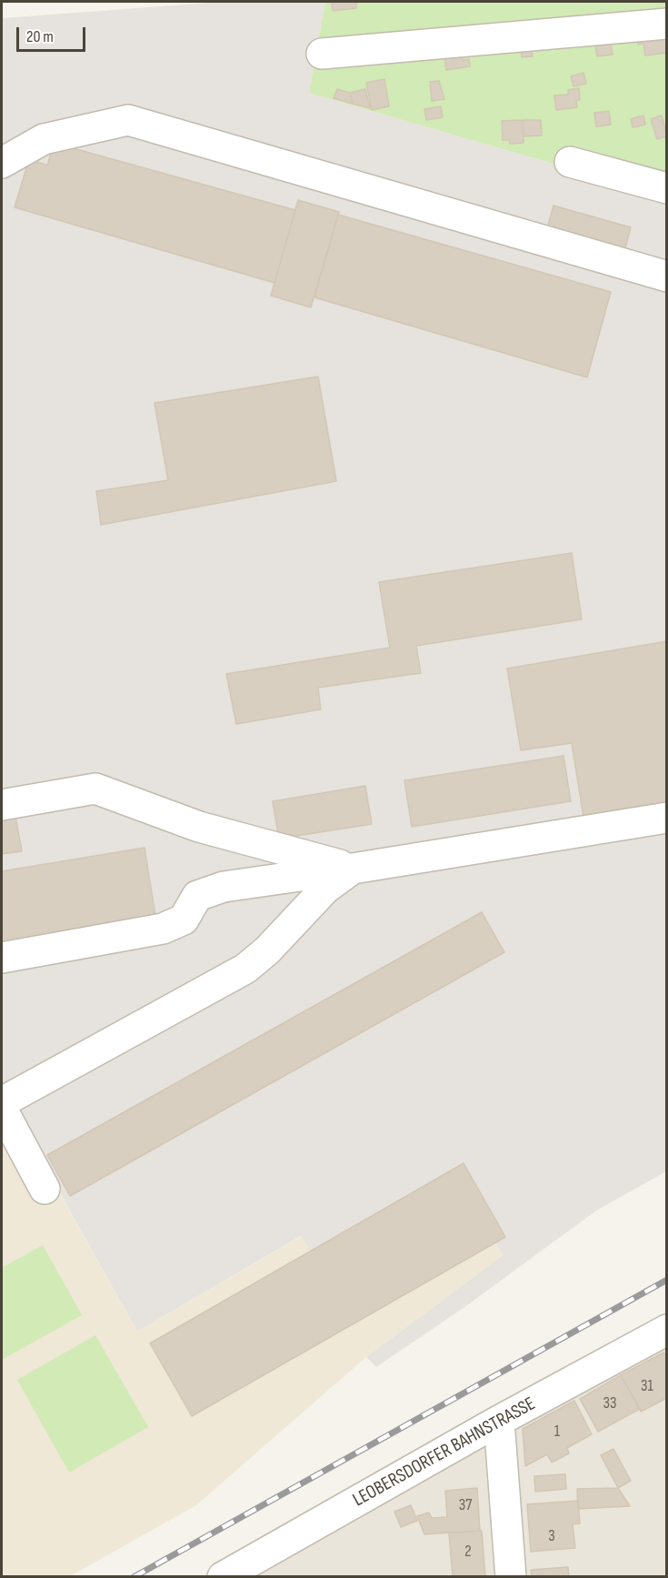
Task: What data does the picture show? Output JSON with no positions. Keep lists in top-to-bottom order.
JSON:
{
  "streets": {
    "street": ["LEOBERSDORFER BAHNSTRASSE"]
  },
  "house_numbers": [
    "31",
    "33",
    "1",
    "37",
    "3",
    "2"
  ],
  "scale_bar": "20 m"
}
